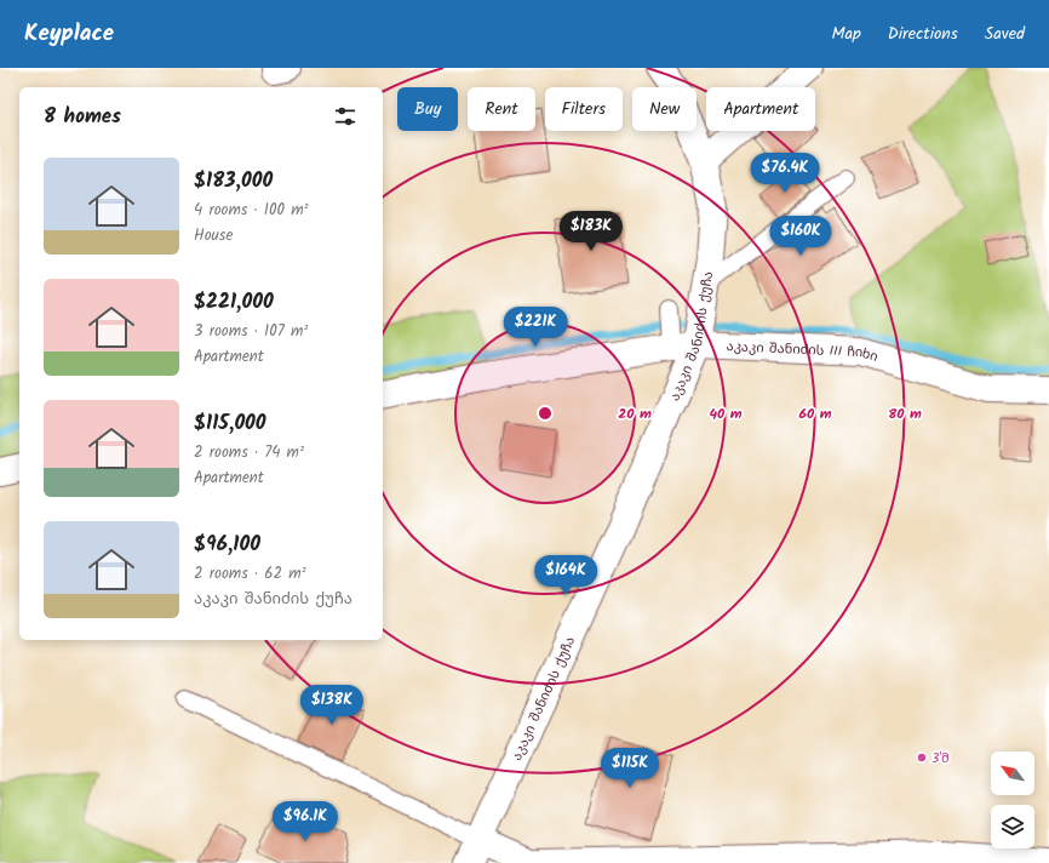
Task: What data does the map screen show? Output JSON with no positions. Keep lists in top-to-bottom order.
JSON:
{
  "streets": {
    "street": ["აკაკი შანიძის ქუჩა", "აკაკი შანიძის III ჩიხი"]
  },
  "crossings": [
    ["აკაკი შანიძის ქუჩა", "აკაკი შანიძის III ჩიხი"]
  ],
  "places": ["3'მ"],
  "north": "top left",
  "page": {
    "header": "Keyplace",
    "nav": ["Map", "Directions", "Saved"],
    "chip": [
      "Buy",
      "Rent",
      "Filters",
      "New",
      "Apartment"
    ],
    "heading": "8 homes",
    "list": [
      {
        "name": "$183,000",
        "note": "4 rooms · 100 m² · House"
      },
      {
        "name": "$221,000",
        "note": "3 rooms · 107 m² · Apartment"
      },
      {
        "name": "$115,000",
        "note": "2 rooms · 74 m² · Apartment"
      },
      {
        "name": "$96,100",
        "note": "2 rooms · 62 m² · აკაკი შანიძის ქუჩა"
      }
    ],
    "price": [
      "$76.4K",
      "$183K",
      "$160K",
      "$221K",
      "$164K",
      "$138K",
      "$115K",
      "$96.1K"
    ]
  },
  "rings": [
    "20 m",
    "40 m",
    "60 m",
    "80 m"
  ]
}
